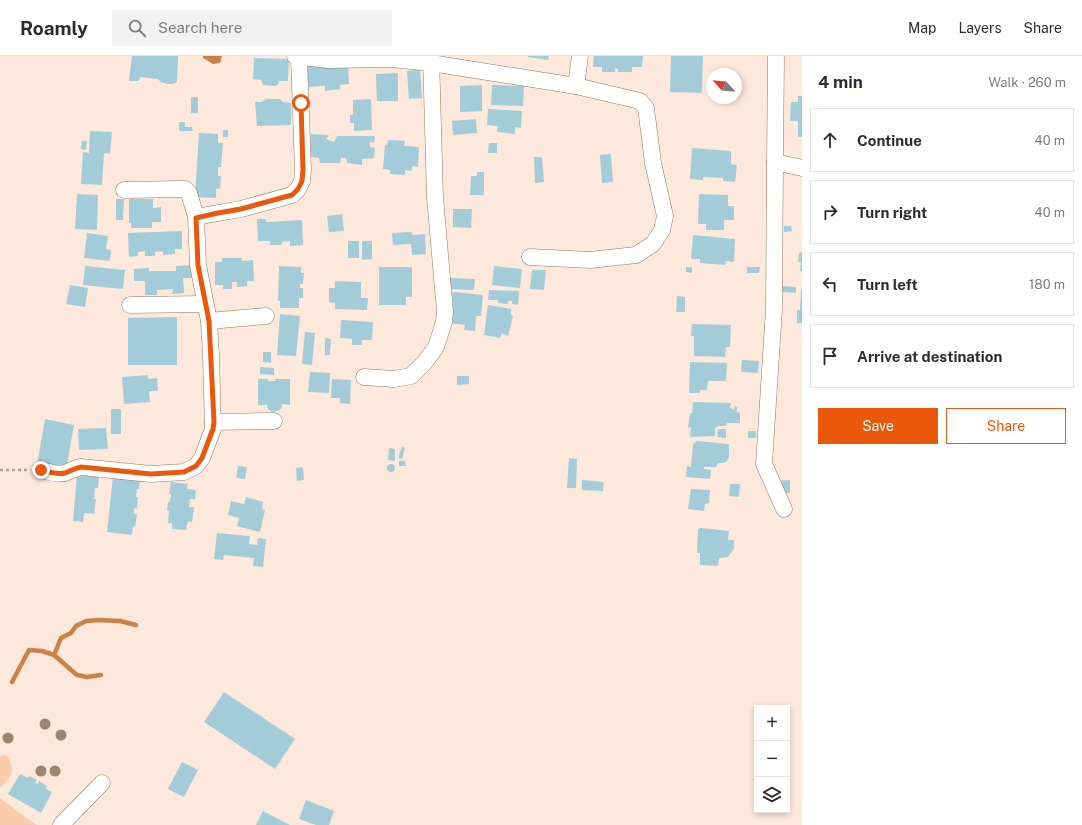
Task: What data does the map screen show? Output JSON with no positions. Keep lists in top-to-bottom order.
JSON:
{
  "north": "top left",
  "page": {
    "header": "Roamly",
    "search": "Search here",
    "nav": ["Map", "Layers", "Share"],
    "heading": ["4 min", "Walk · 260 m"],
    "list": [
      ["Continue", "40 m"],
      ["Turn right", "40 m"],
      ["Turn left", "180 m"],
      "Arrive at destination"
    ],
    "buttons": ["Save", "Share"],
    "map_buttons": ["+", "−"]
  }
}
